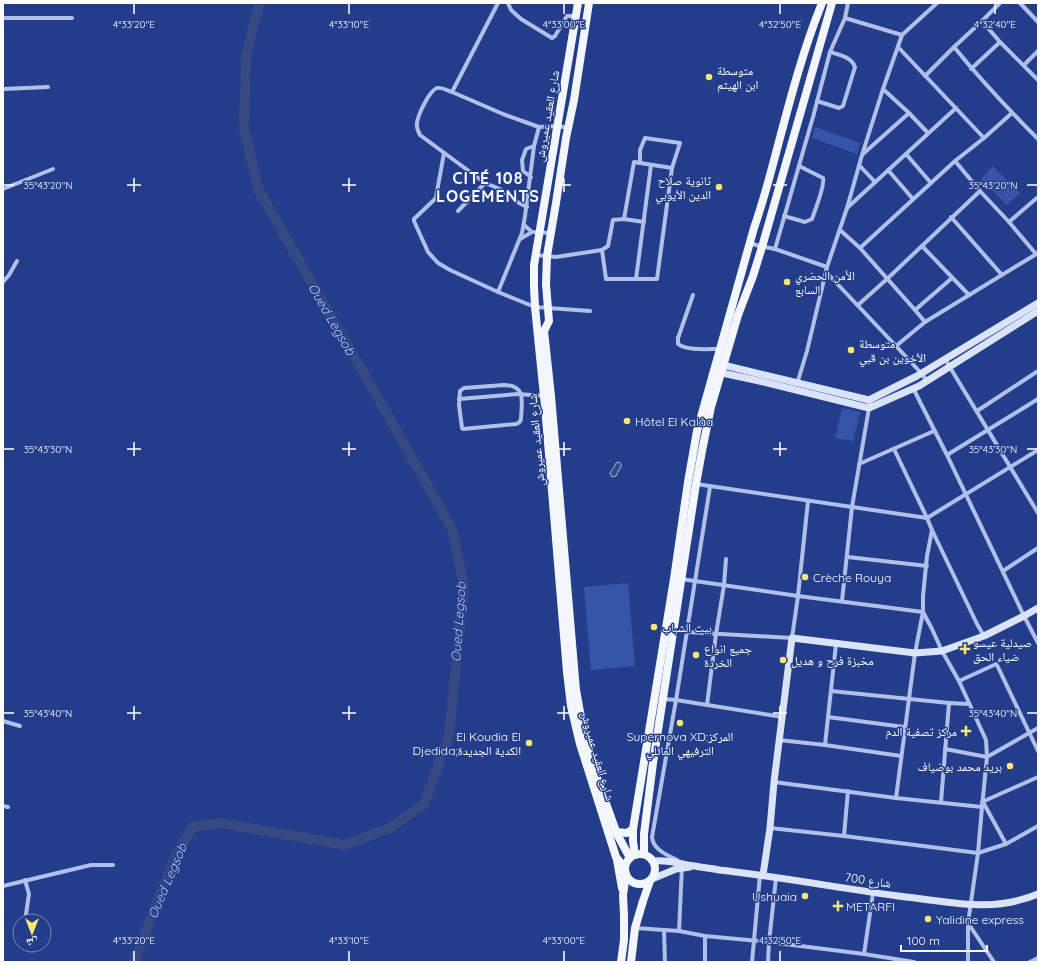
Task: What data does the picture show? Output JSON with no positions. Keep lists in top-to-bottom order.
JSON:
{
  "streets": {
    "main road": ["شارع العقيد عميروش", "شارع 700"]
  },
  "districts": ["CITÉ 108 LOGEMENTS"],
  "water": ["Oued Legsob"],
  "places": {
    "other": [
      "متوسطة ابن الهيثم",
      "ثانوية صلاح الدين الأيوبي",
      "الأمن الحضري السابع",
      "متوسطة الأخوين بن قبي",
      "Hôtel El Kalâa",
      "Crèche Rouya",
      "بيت الشباب",
      "جميع انواع الخردة",
      "مخبزة فرح و هديل",
      "Supernova XD;المركز الترفيهي العائلي",
      "El Koudia El Djedida;الكدية الجديدة",
      "بريد محمد بوضياف",
      "Ushuaia",
      "Yalidine express"
    ],
    "health": ["صيدلية عيسو ضياء الحق", "مركز تصفية الدم", "METARFI"]
  },
  "scale_bar": "100 m",
  "north": "bottom",
  "coordinates": [
    "4°33'20\"E",
    "4°33'10\"E",
    "4°33'00\"E",
    "4°32'50\"E",
    "4°32'40\"E",
    "35°43'20\"N",
    "35°43'30\"N",
    "35°43'40\"N"
  ]
}
